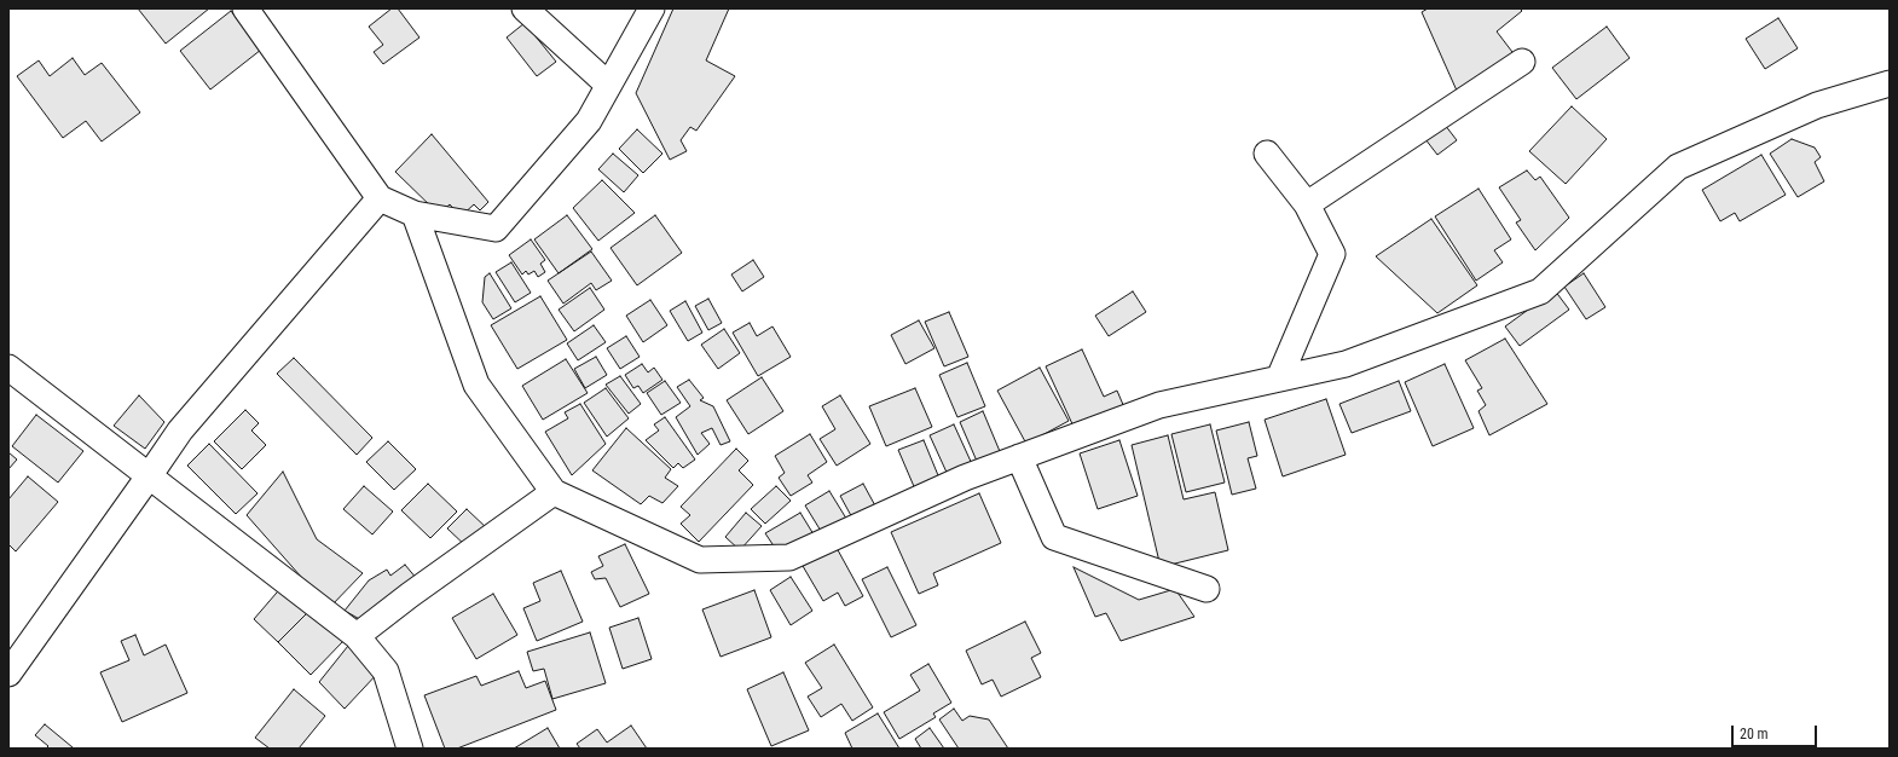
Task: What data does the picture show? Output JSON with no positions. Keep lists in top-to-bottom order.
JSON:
{
  "scale_bar": "20 m"
}
